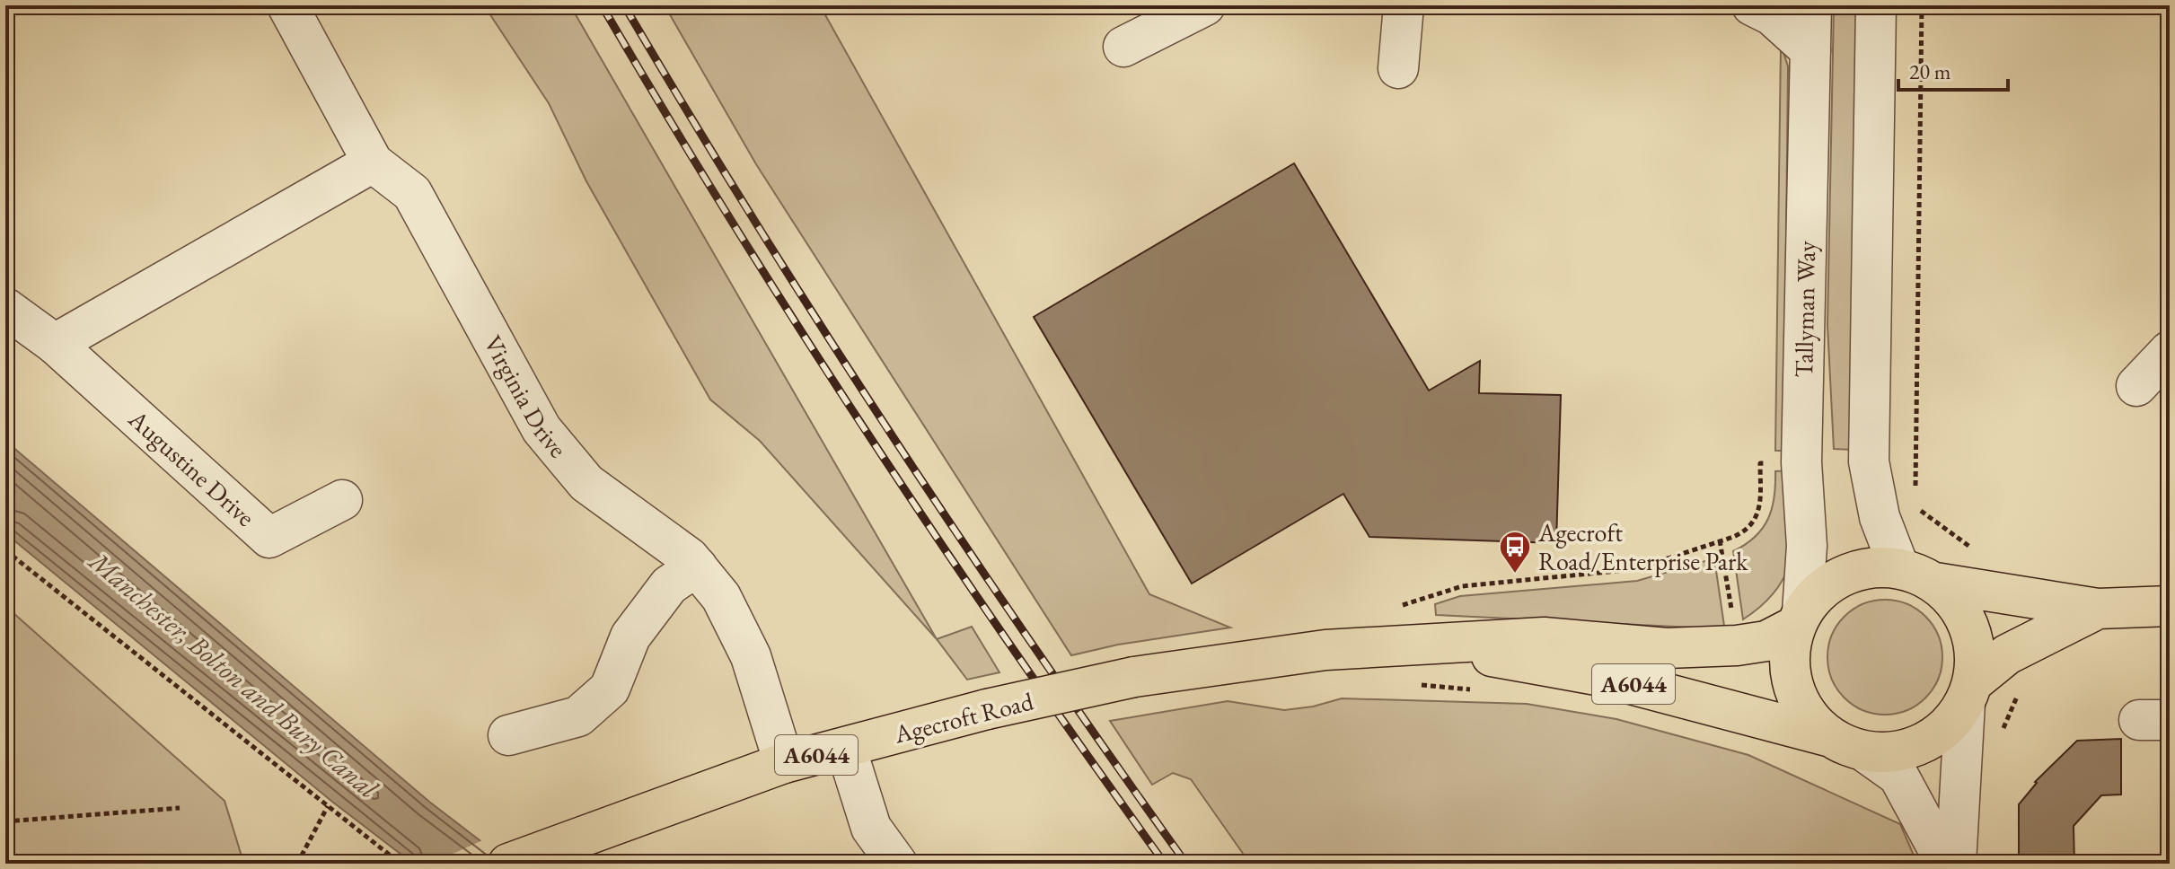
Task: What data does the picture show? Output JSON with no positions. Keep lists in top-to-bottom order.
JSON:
{
  "streets": {
    "main road": ["A6044", "Agecroft Road"],
    "street": ["Tallyman Way", "Virginia Drive", "Augustine Drive"]
  },
  "crossings": [
    ["Tallyman Way", "Agecroft Road"],
    ["Virginia Drive", "Agecroft Road"]
  ],
  "water": ["Manchester, Bolton and Bury Canal"],
  "places": {
    "bus stop": ["Agecroft Road/Enterprise Park"]
  },
  "scale_bar": "20 m"
}
